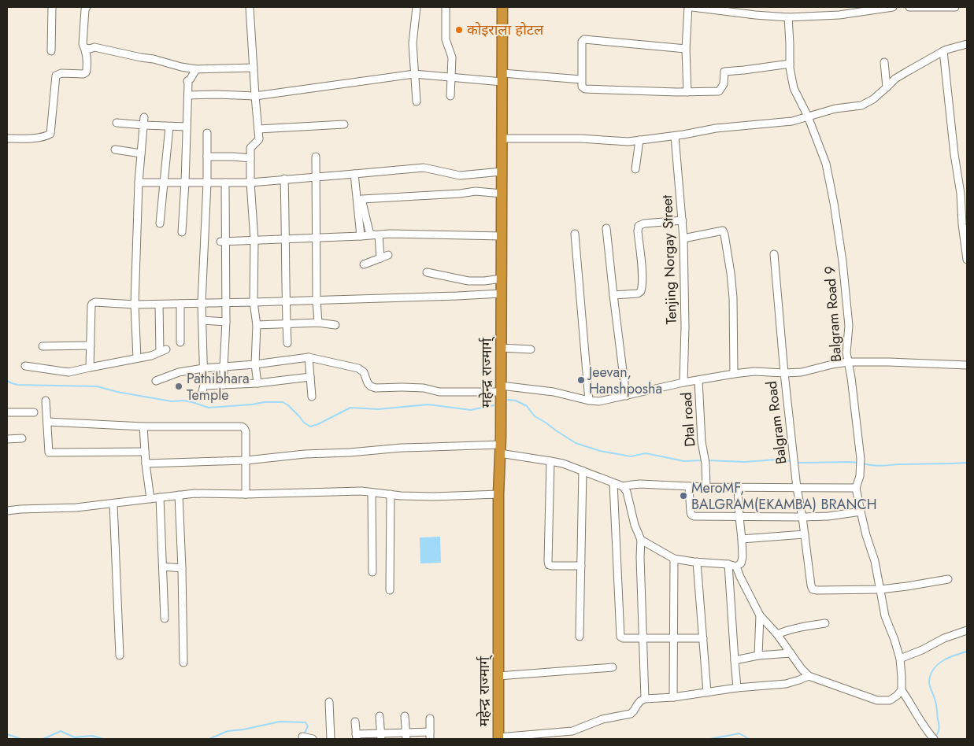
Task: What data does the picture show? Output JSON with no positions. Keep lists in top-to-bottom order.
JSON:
{
  "streets": {
    "highway": ["महेन्द्र राज्मार्ग्"],
    "street": [
      "Tenjing Norgay Street",
      "Balgram Road 9",
      "Dtal road",
      "Balgram Road"
    ]
  },
  "crossings": [
    ["Tenjing Norgay Street", "Balgram Road"],
    ["Balgram Road 9", "Balgram Road"],
    ["महेन्द्र राज्मार्ग्", "Balgram Road"],
    ["Dtal road", "Balgram Road"]
  ],
  "places": [
    "कोइराला होटल",
    "Jeevan, Hanshposha",
    "Pathibhara Temple",
    "MeroMF, BALGRAM(EKAMBA) BRANCH"
  ]
}
